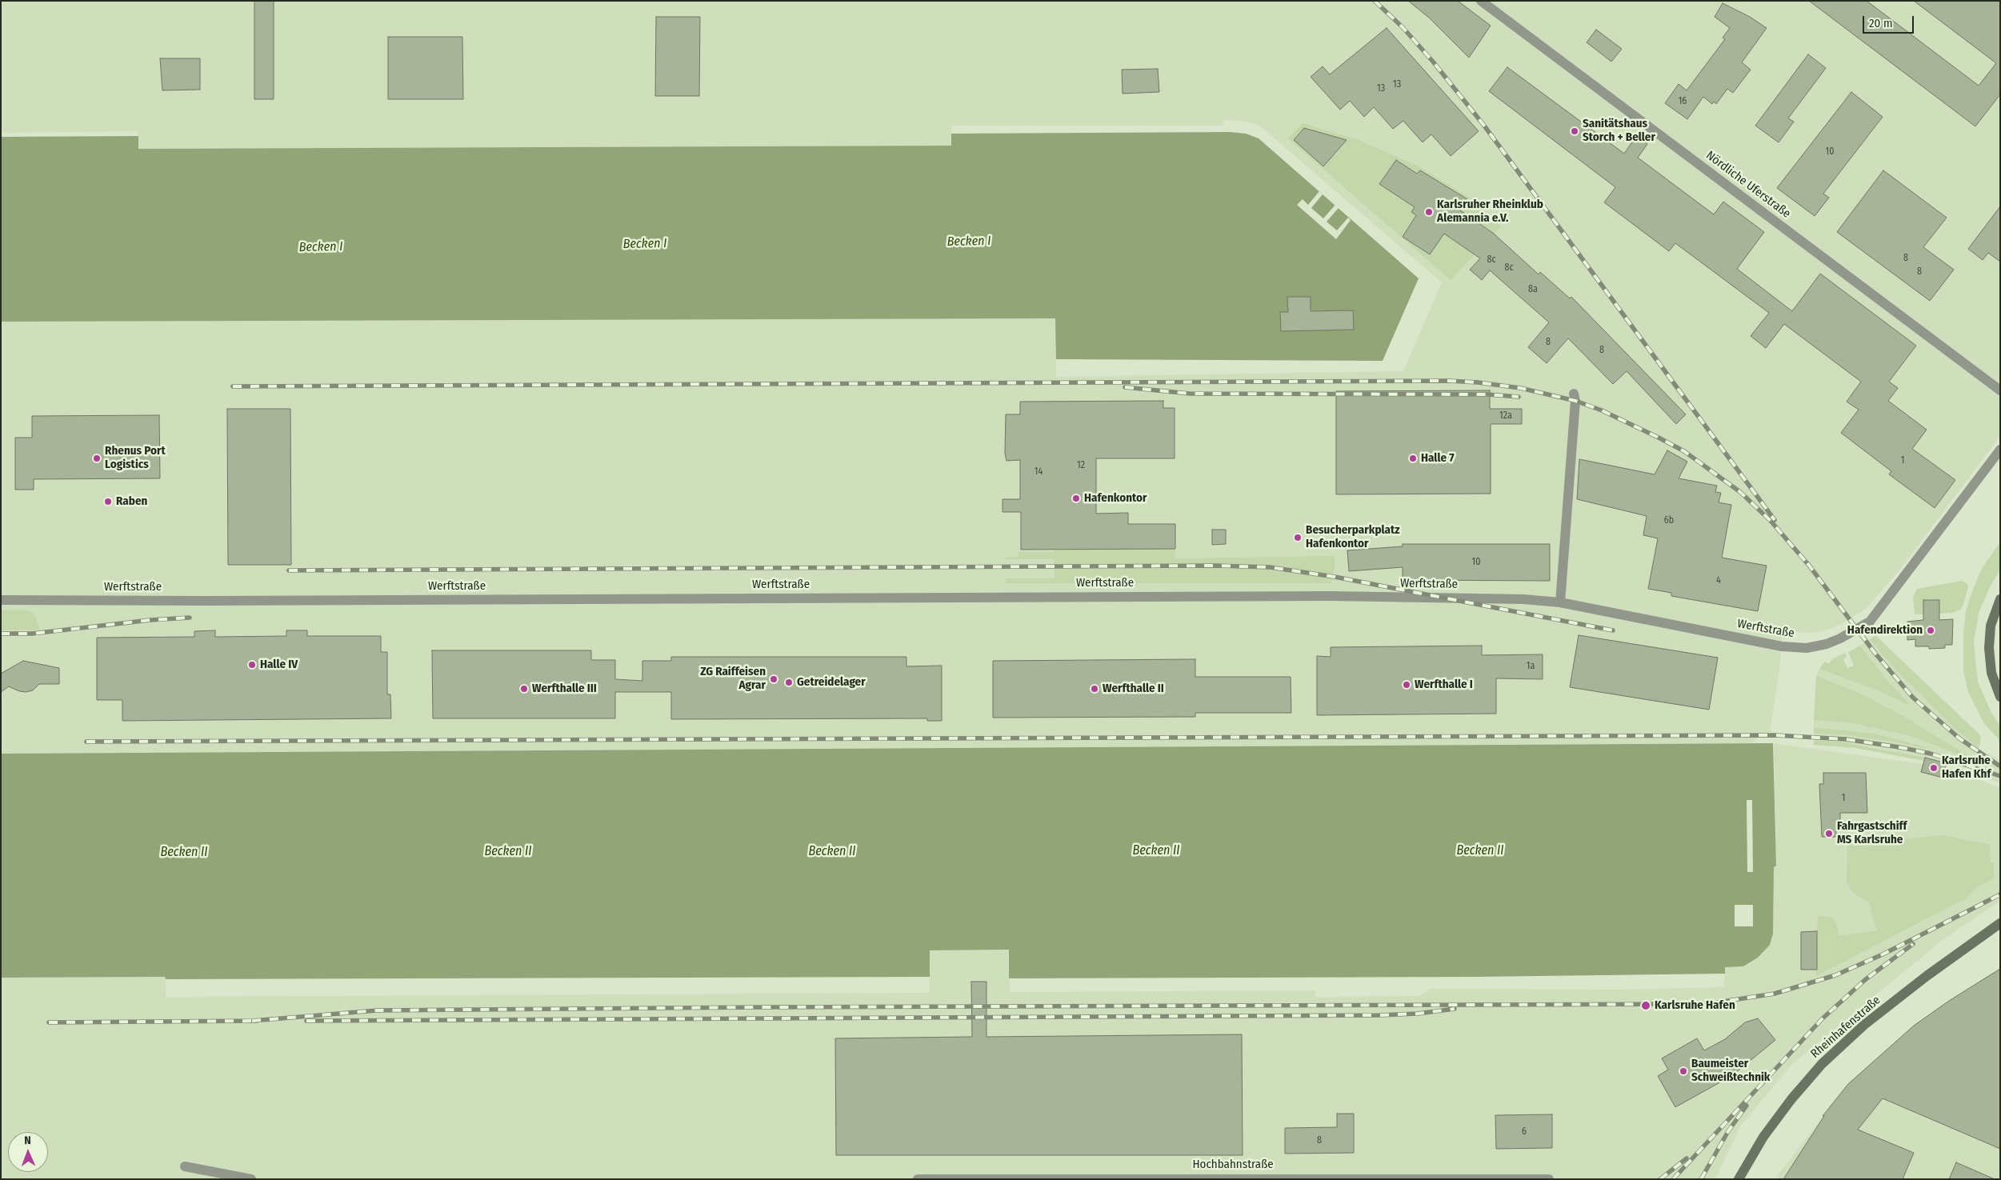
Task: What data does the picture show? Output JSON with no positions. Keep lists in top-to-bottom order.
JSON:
{
  "streets": {
    "main road": ["Rheinhafenstraße"],
    "street": ["Nördliche Uferstraße", "Werftstraße", "Hochbahnstraße"]
  },
  "water": ["Becken I", "Becken II"],
  "places": [
    "Sanitätshaus Storch + Beller",
    "Karlsruher Rheinklub Alemannia e.V.",
    "Rhenus Port Logistics",
    "Halle 7",
    "Hafenkontor",
    "Raben",
    "Besucherparkplatz Hafenkontor",
    "Hafendirektion",
    "Halle IV",
    "ZG Raiffeisen Agrar",
    "Getreidelager",
    "Werfthalle I",
    "Werfthalle III",
    "Werfthalle II",
    "Karlsruhe Hafen Khf",
    "Fahrgastschiff MS Karlsruhe",
    "Karlsruhe Hafen",
    "Baumeister Schweißtechnik"
  ],
  "house_numbers": [
    "13",
    "13",
    "16",
    "10",
    "8",
    "8c",
    "8c",
    "8",
    "8a",
    "8",
    "8",
    "12a",
    "1",
    "12",
    "14",
    "6b",
    "10",
    "4",
    "1a",
    "1",
    "6",
    "8"
  ],
  "scale_bar": "20 m",
  "north": "top"
}
